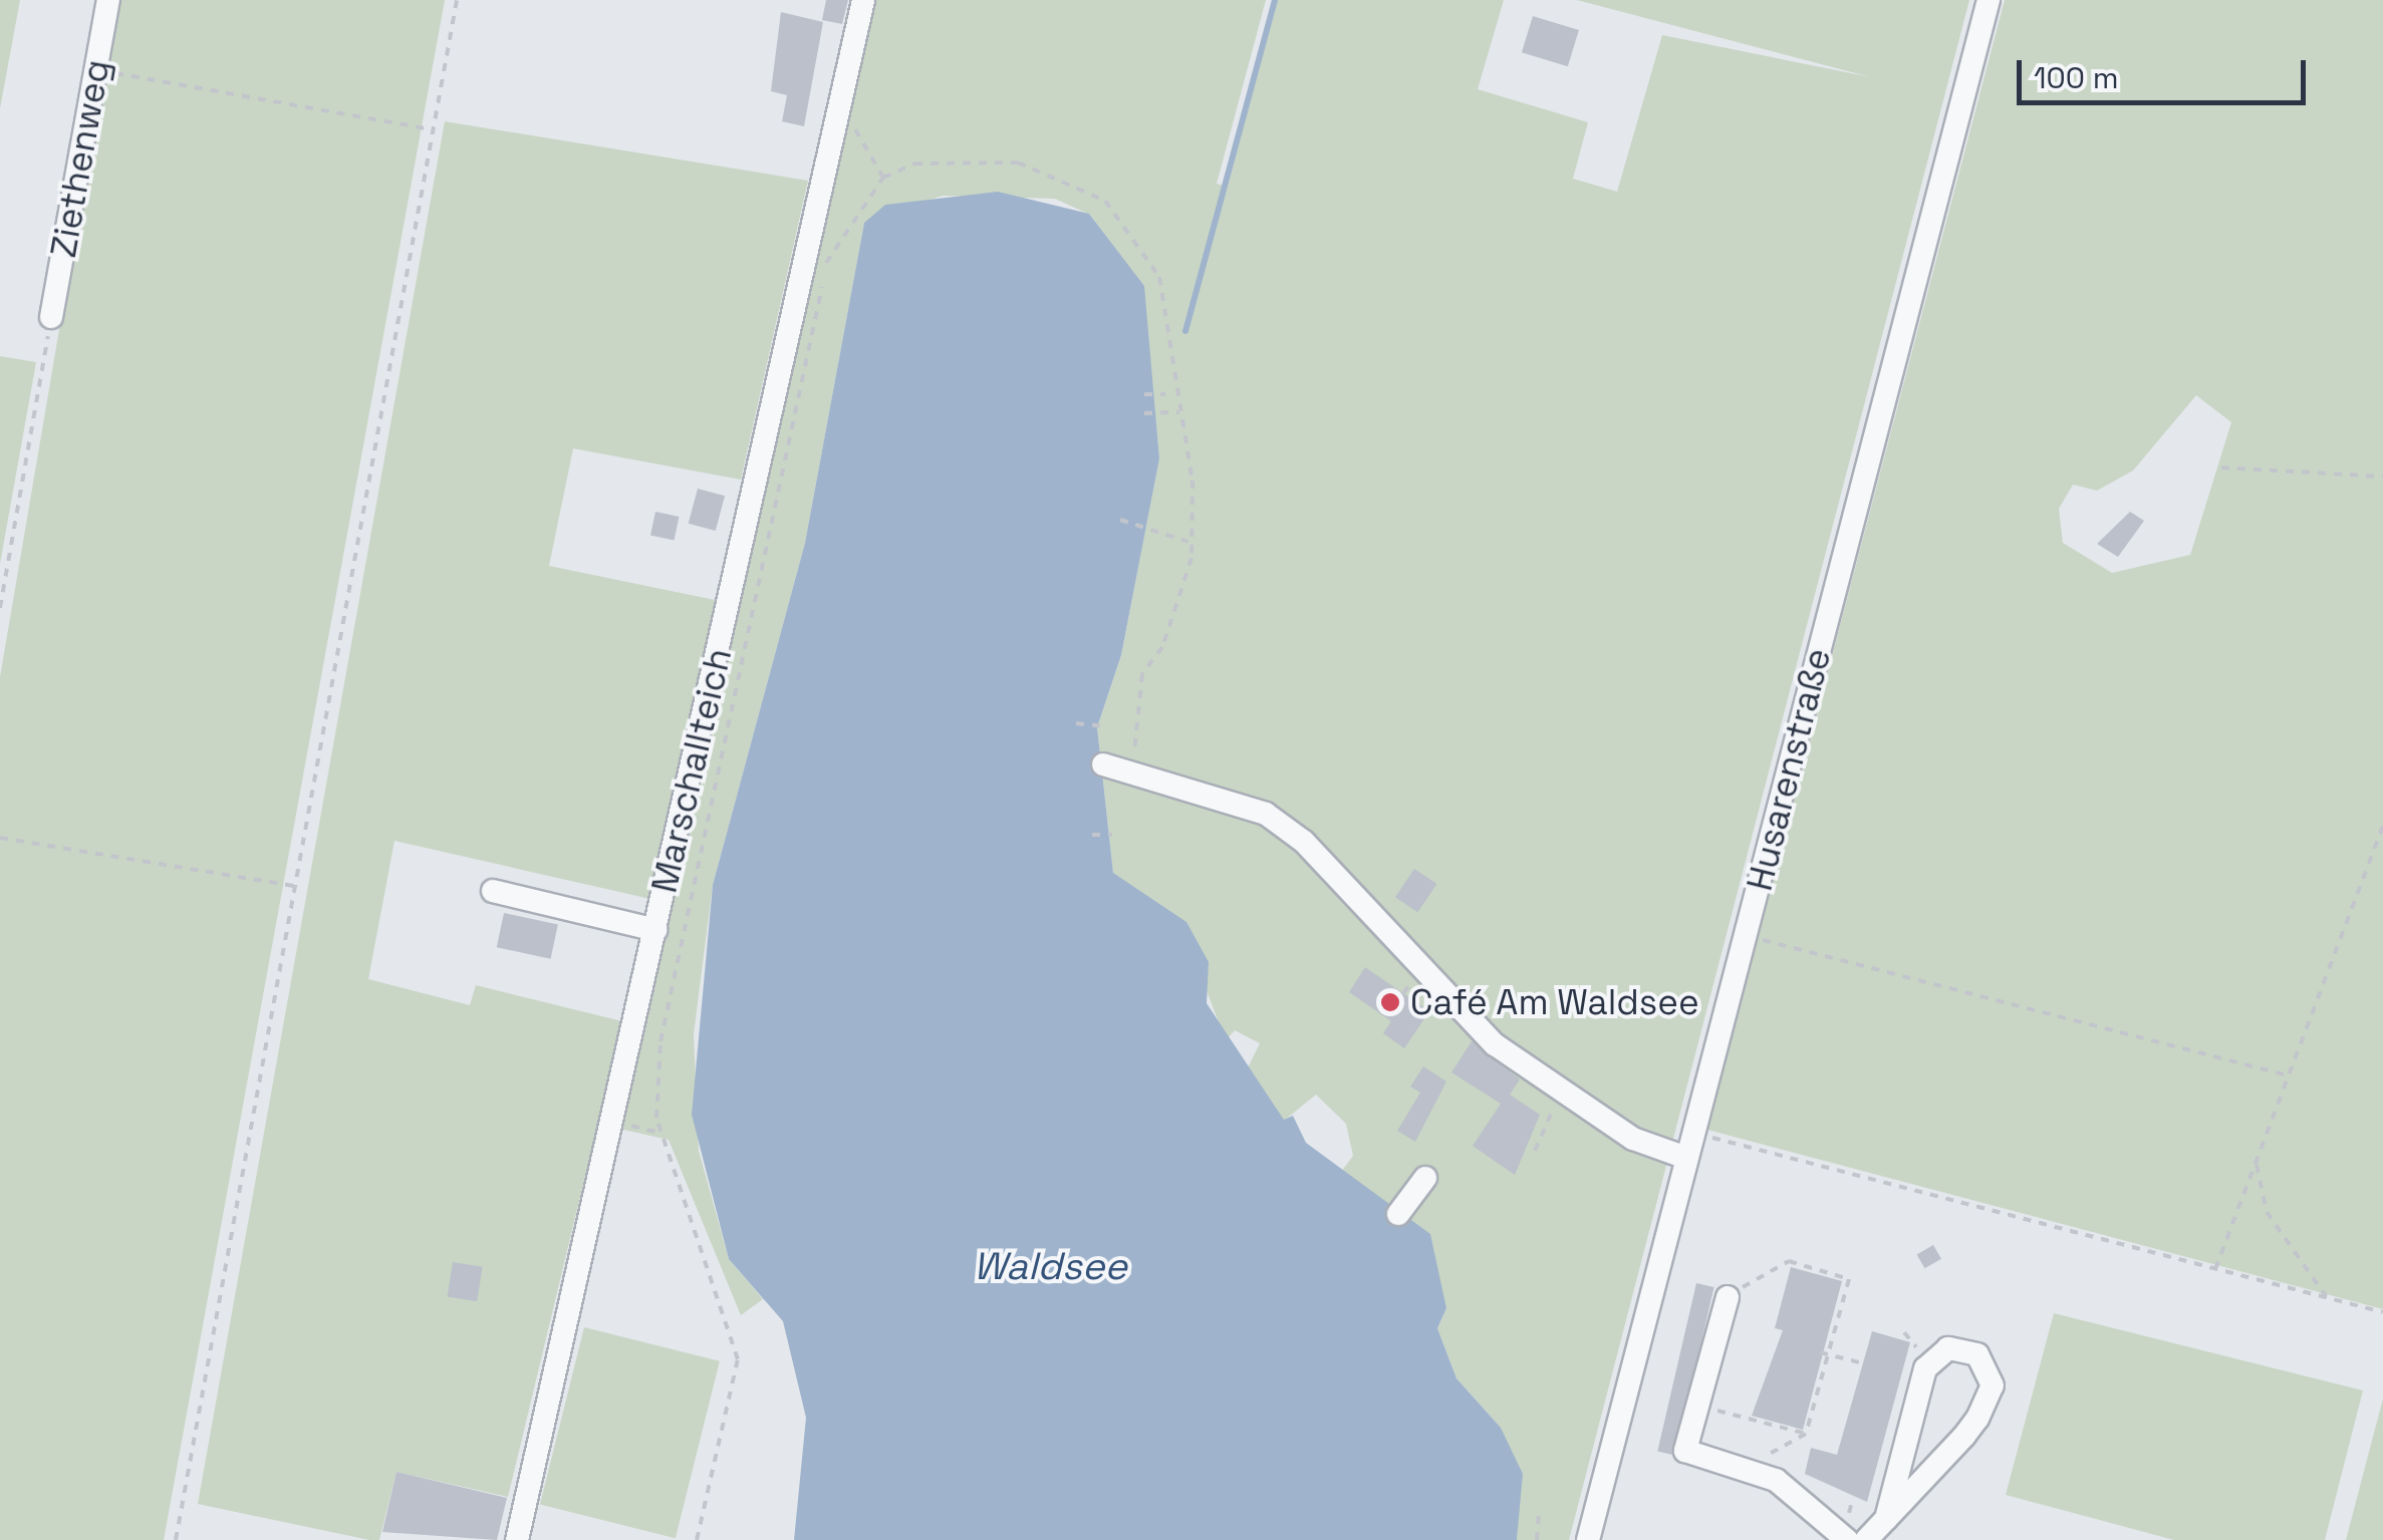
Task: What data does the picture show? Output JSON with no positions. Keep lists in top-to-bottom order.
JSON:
{
  "streets": {
    "street": ["Ziethenweg", "Husarenstraße", "Marschallteich"]
  },
  "water": ["Waldsee"],
  "places": ["Café Am Waldsee"],
  "scale_bar": "100 m"
}
